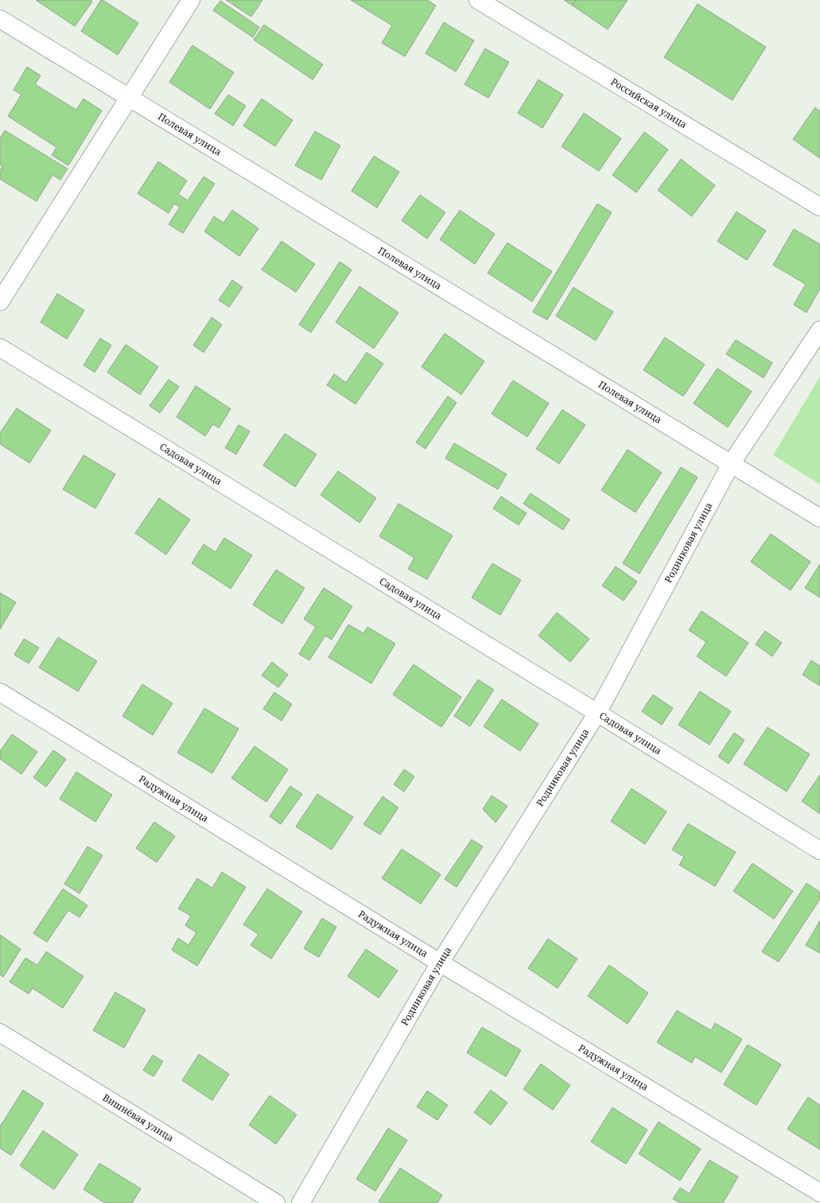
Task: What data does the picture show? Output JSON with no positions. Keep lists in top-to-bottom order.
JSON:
{
  "streets": {
    "street": [
      "Российская улица",
      "Полевая улица",
      "Садовая улица",
      "Родниковая улица",
      "Радужная улица",
      "Вишнёвая улица"
    ]
  },
  "crossings": [
    ["Полевая улица", "Родниковая улица"],
    ["Садовая улица", "Родниковая улица"],
    ["Родниковая улица", "Радужная улица"]
  ]
}
